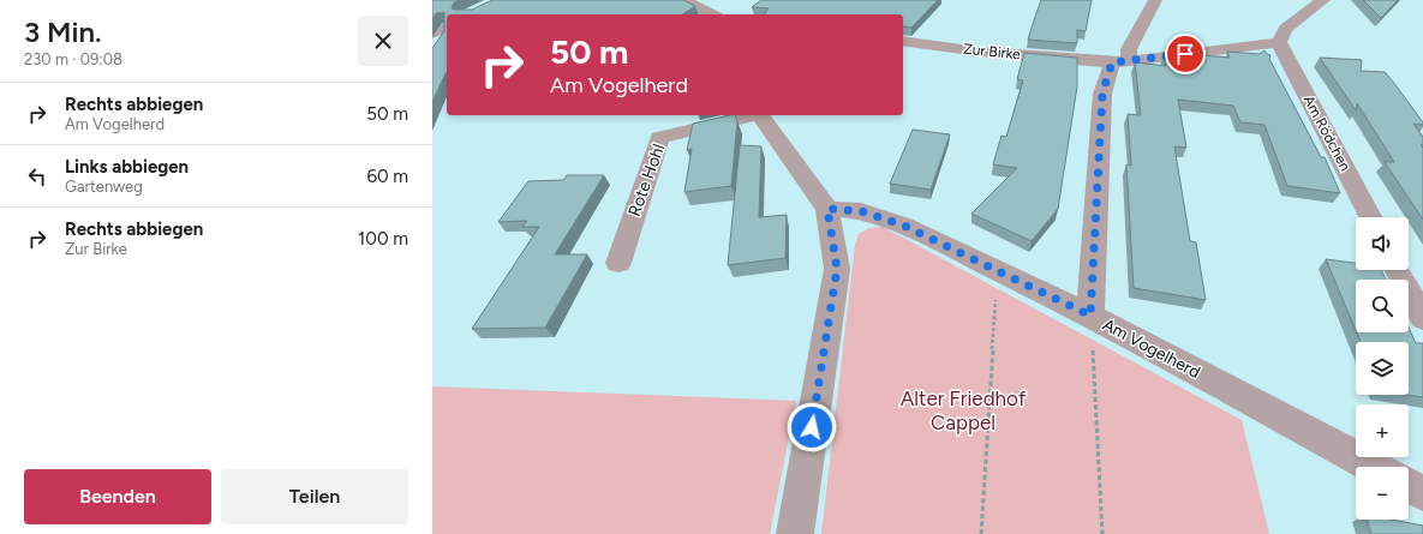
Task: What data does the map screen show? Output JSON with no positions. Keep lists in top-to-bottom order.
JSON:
{
  "streets": {
    "street": [
      "Zur Birke",
      "Am Rödchen",
      "Rote Hohl",
      "Am Vogelherd"
    ]
  },
  "crossings": [
    ["Zur Birke", "Am Rödchen"]
  ],
  "parks": ["Alter Friedhof Cappel"],
  "page": {
    "heading": ["3 Min.", "230 m · 09:08"],
    "turn": ["50 m", "Am Vogelherd"],
    "list": [
      {
        "name": "Rechts abbiegen",
        "note": "Am Vogelherd",
        "value": "50 m"
      },
      {
        "name": "Links abbiegen",
        "note": "Gartenweg",
        "value": "60 m"
      },
      {
        "name": "Rechts abbiegen",
        "note": "Zur Birke",
        "value": "100 m"
      }
    ],
    "map_buttons": ["+", "−"],
    "buttons": ["Beenden", "Teilen"]
  }
}
